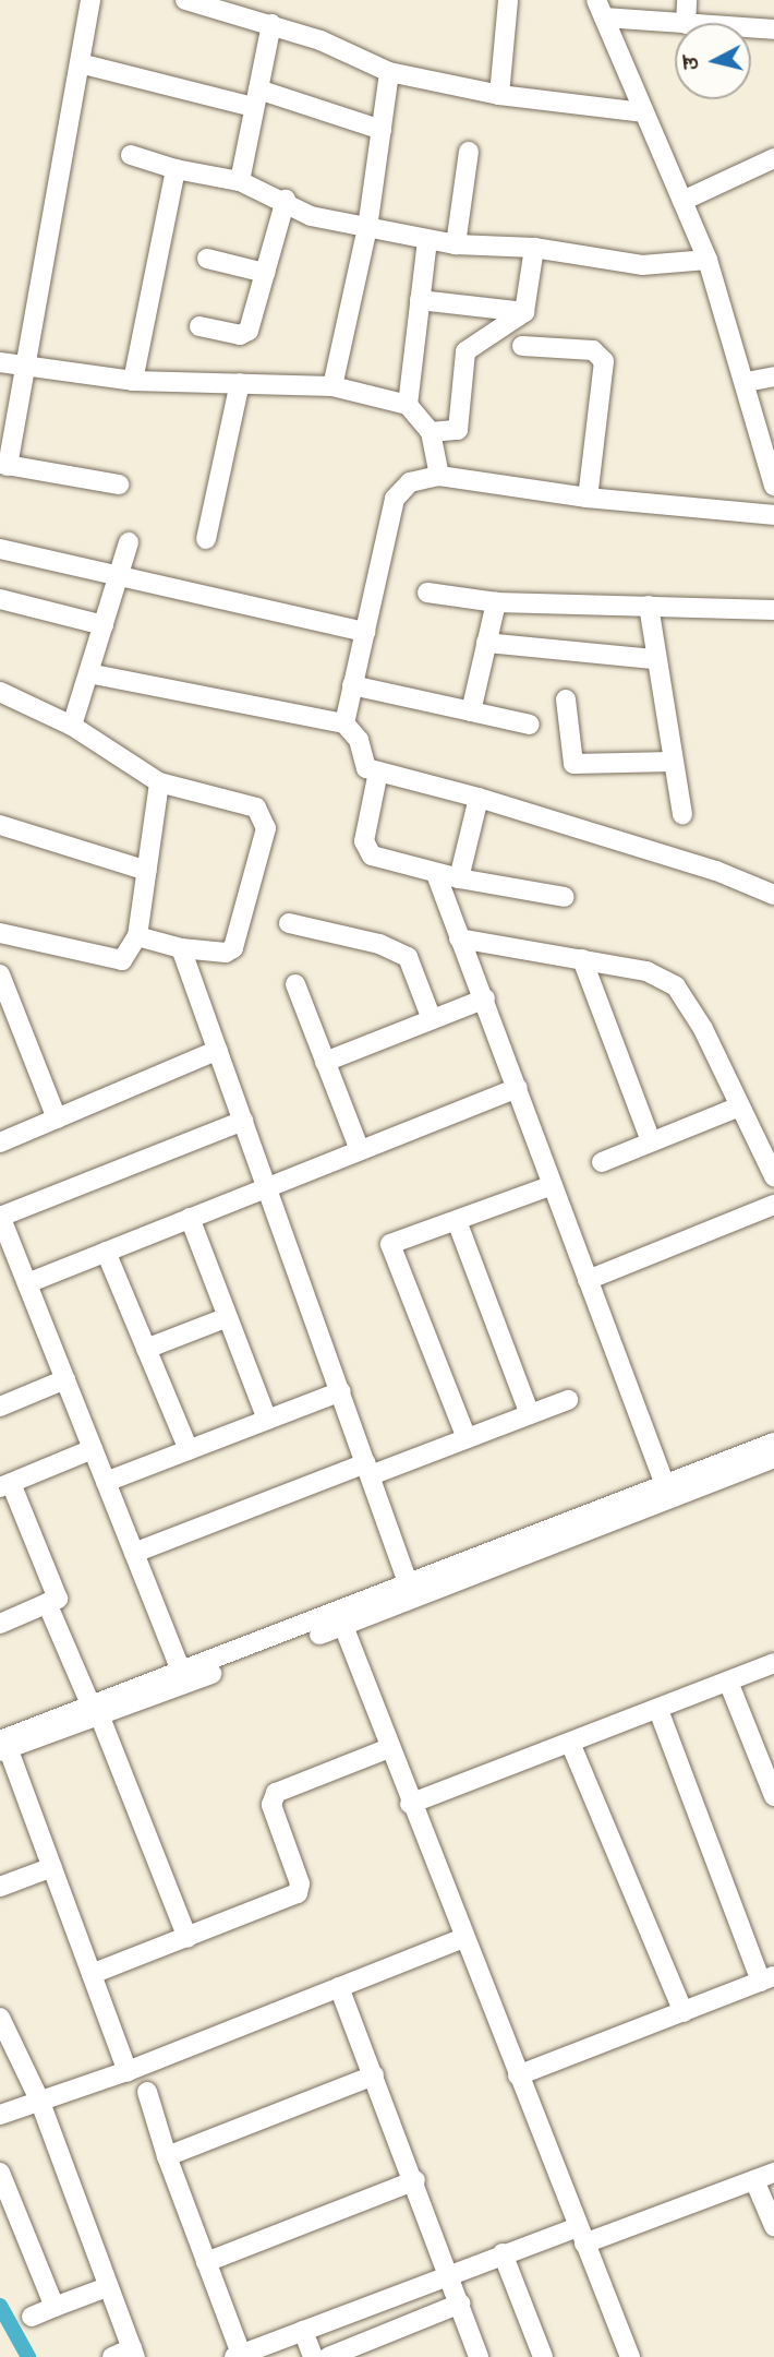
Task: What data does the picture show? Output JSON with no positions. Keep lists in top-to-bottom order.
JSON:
{
  "north": "left"
}
